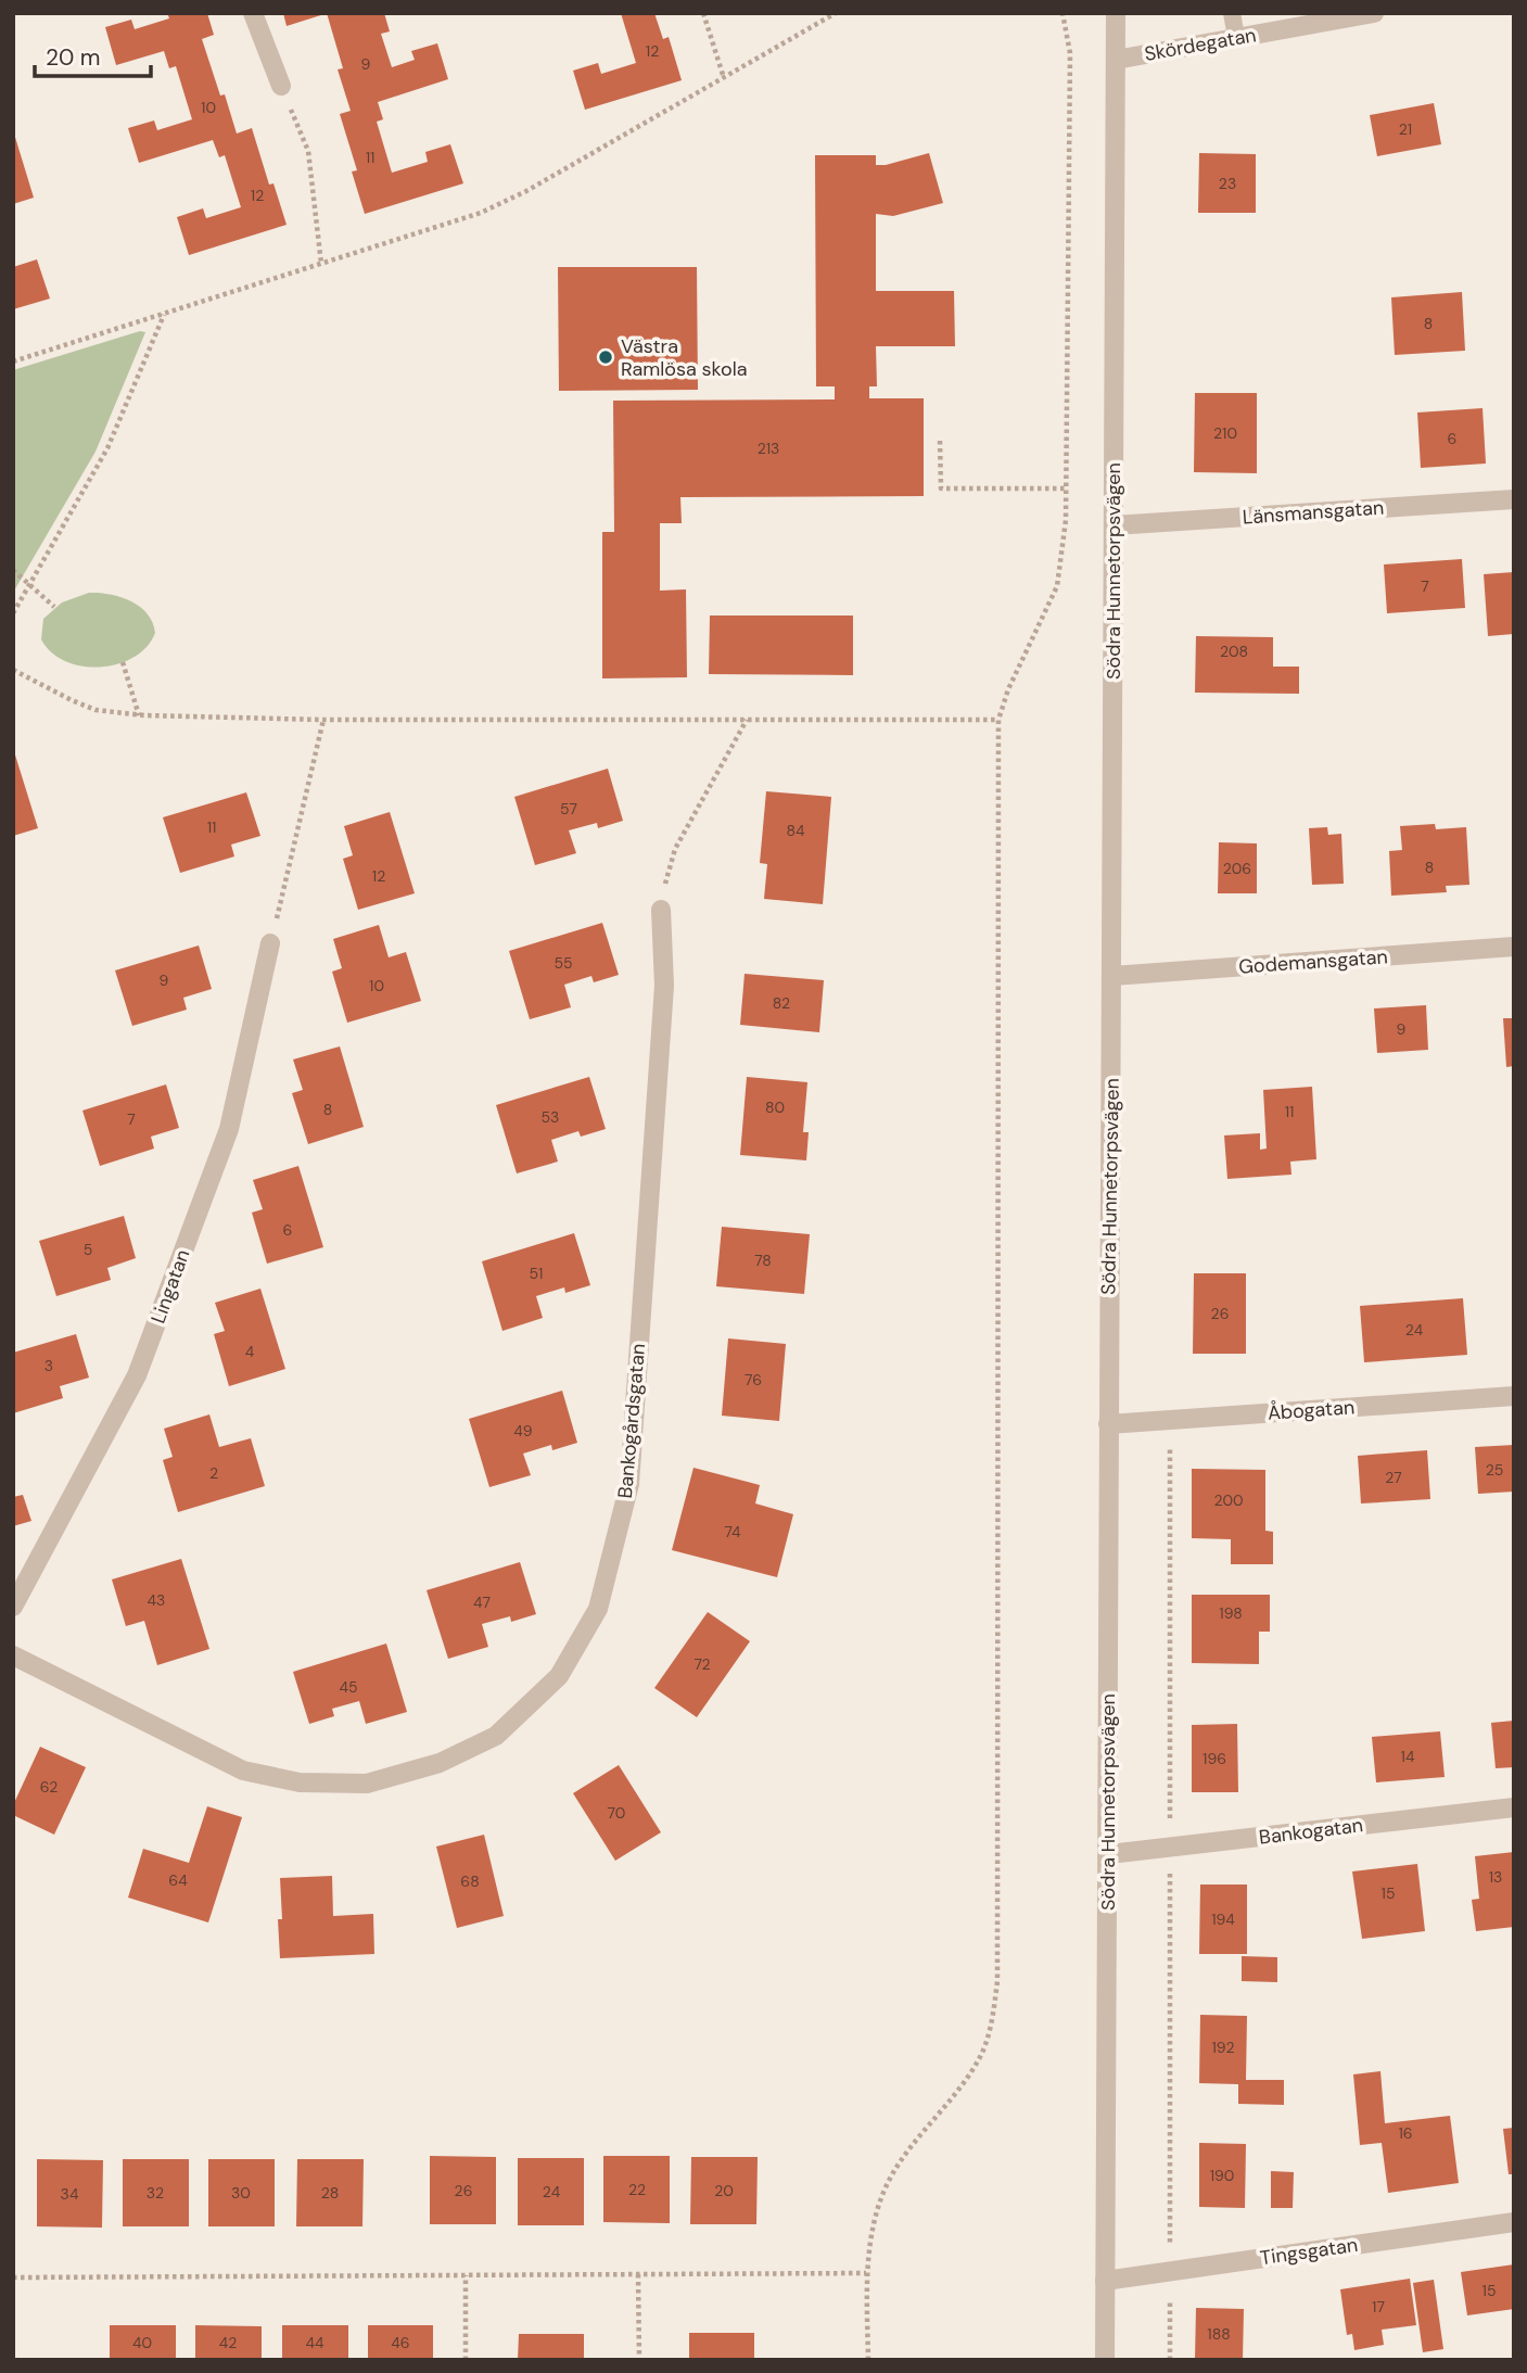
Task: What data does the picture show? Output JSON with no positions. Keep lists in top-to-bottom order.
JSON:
{
  "streets": {
    "street": [
      "Skördegatan",
      "Länsmansgatan",
      "Södra Hunnetorpsvägen",
      "Godemansgatan",
      "Lingatan",
      "Åbogatan",
      "Bankogårdsgatan",
      "Bankogatan",
      "Tingsgatan"
    ]
  },
  "crossings": [
    ["Skördegatan", "Södra Hunnetorpsvägen"],
    ["Länsmansgatan", "Södra Hunnetorpsvägen"],
    ["Södra Hunnetorpsvägen", "Godemansgatan"],
    ["Södra Hunnetorpsvägen", "Åbogatan"],
    ["Södra Hunnetorpsvägen", "Bankogatan"],
    ["Södra Hunnetorpsvägen", "Tingsgatan"]
  ],
  "places": ["Västra Ramlösa skola"],
  "house_numbers": [
    "12",
    "9",
    "10",
    "21",
    "11",
    "23",
    "12",
    "8",
    "210",
    "6",
    "213",
    "7",
    "208",
    "57",
    "11",
    "84",
    "8",
    "206",
    "12",
    "55",
    "9",
    "10",
    "82",
    "9",
    "80",
    "8",
    "11",
    "53",
    "7",
    "6",
    "5",
    "78",
    "51",
    "26",
    "24",
    "4",
    "3",
    "76",
    "49",
    "25",
    "2",
    "27",
    "200",
    "74",
    "43",
    "47",
    "198",
    "72",
    "45",
    "14",
    "196",
    "62",
    "70",
    "13",
    "64",
    "68",
    "15",
    "194",
    "192",
    "16",
    "190",
    "22",
    "26",
    "20",
    "24",
    "32",
    "30",
    "28",
    "34",
    "15",
    "17",
    "188",
    "40",
    "42",
    "44",
    "46"
  ],
  "scale_bar": "20 m"
}
